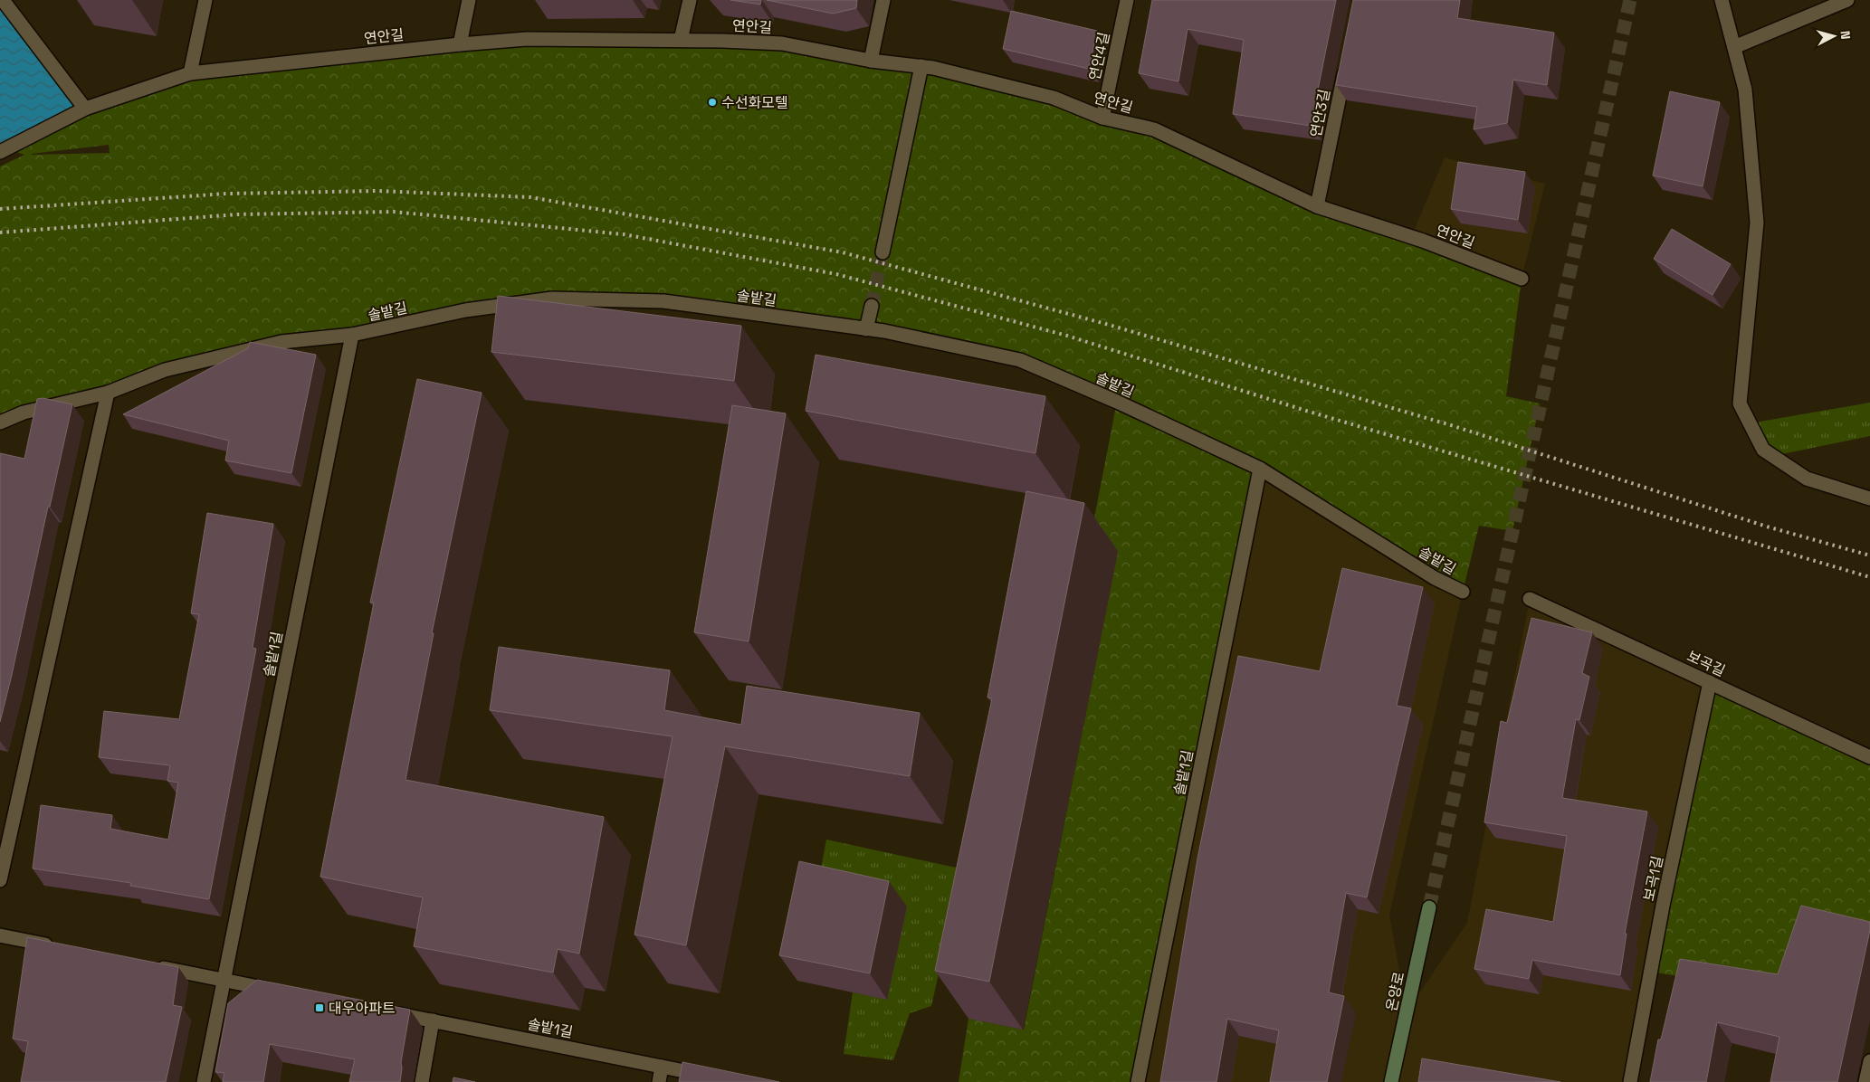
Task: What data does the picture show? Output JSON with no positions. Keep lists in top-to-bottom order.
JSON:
{
  "streets": {
    "main road": ["온양로"],
    "street": [
      "연안길",
      "연안4길",
      "연안3길",
      "솔밭길",
      "솔밭1길",
      "보곡길",
      "보곡1길"
    ]
  },
  "crossings": [
    ["연안길", "연안4길"],
    ["연안길", "연안3길"],
    ["솔밭길", "솔밭1길"],
    ["보곡길", "보곡1길"]
  ],
  "places": {
    "other": ["수선화모텔"],
    "transit": ["대우아파트"]
  },
  "north": "right"
}
